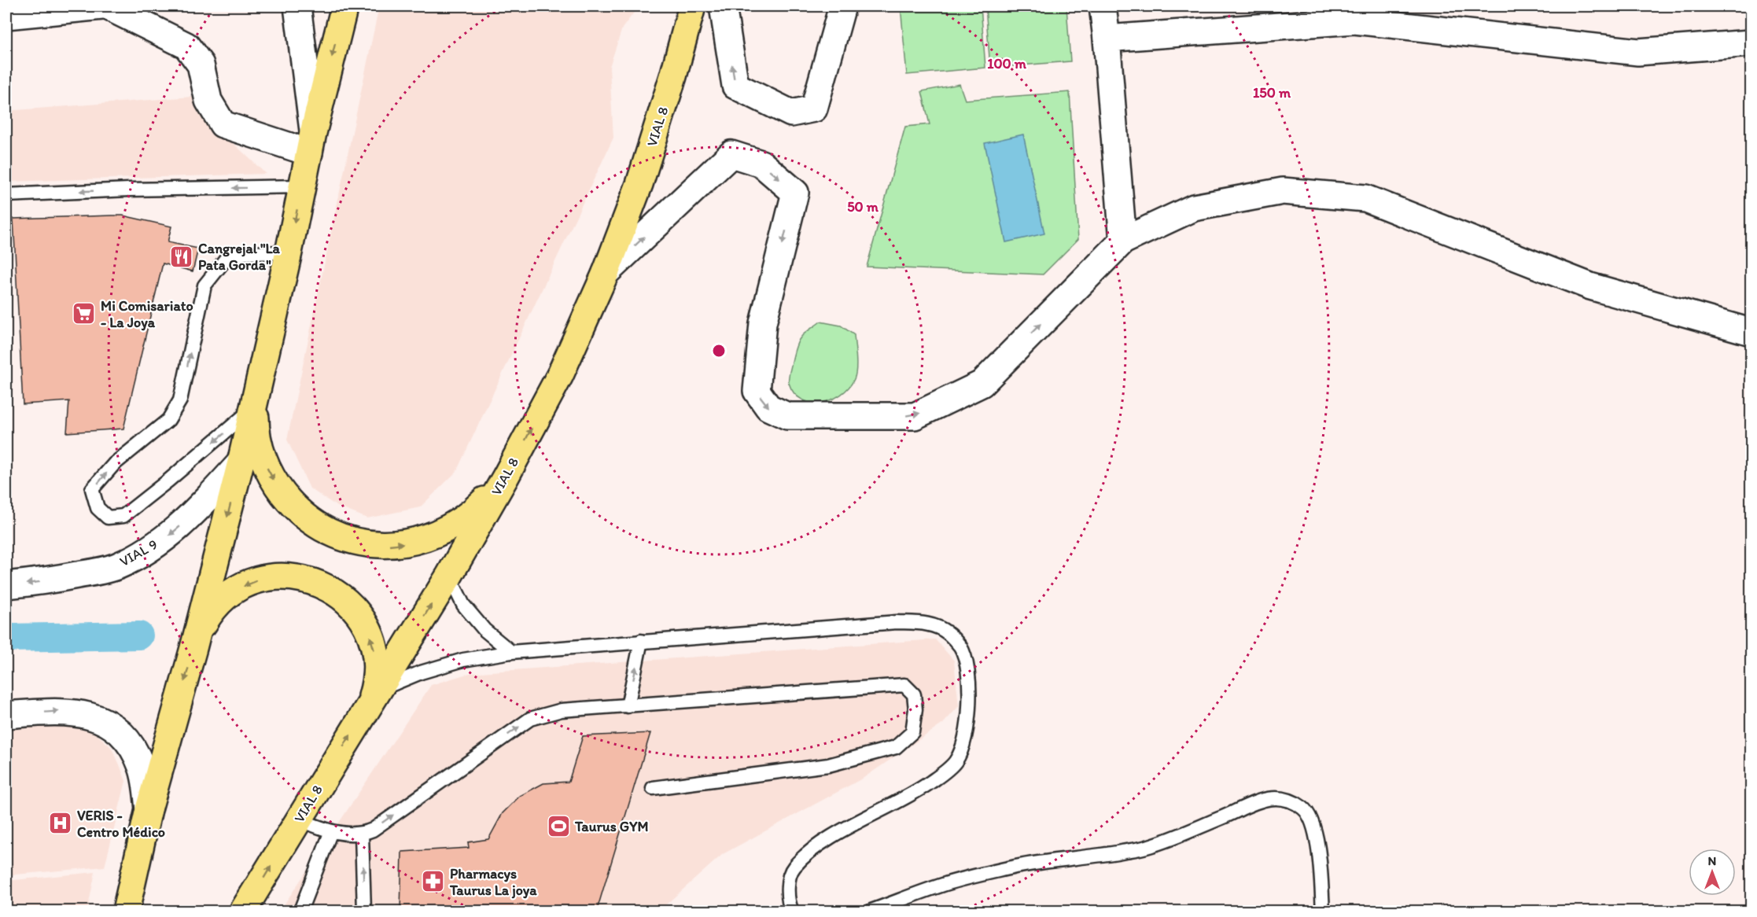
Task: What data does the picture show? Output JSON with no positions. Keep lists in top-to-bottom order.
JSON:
{
  "streets": {
    "main road": ["VIAL 8"],
    "street": ["VIAL 9"]
  },
  "one_way": ["VIAL 9"],
  "places": {
    "restaurant": ["Cangrejal \"La Pata Gorda\""],
    "supermarket": ["Mi Comisariato - La Joya"],
    "hospital": ["VERIS - Centro Médico"],
    "sports": ["Taurus GYM"],
    "pharmacy": ["Pharmacys Taurus La joya"]
  },
  "north": "top",
  "rings": ["100 m", "150 m", "50 m"]
}
